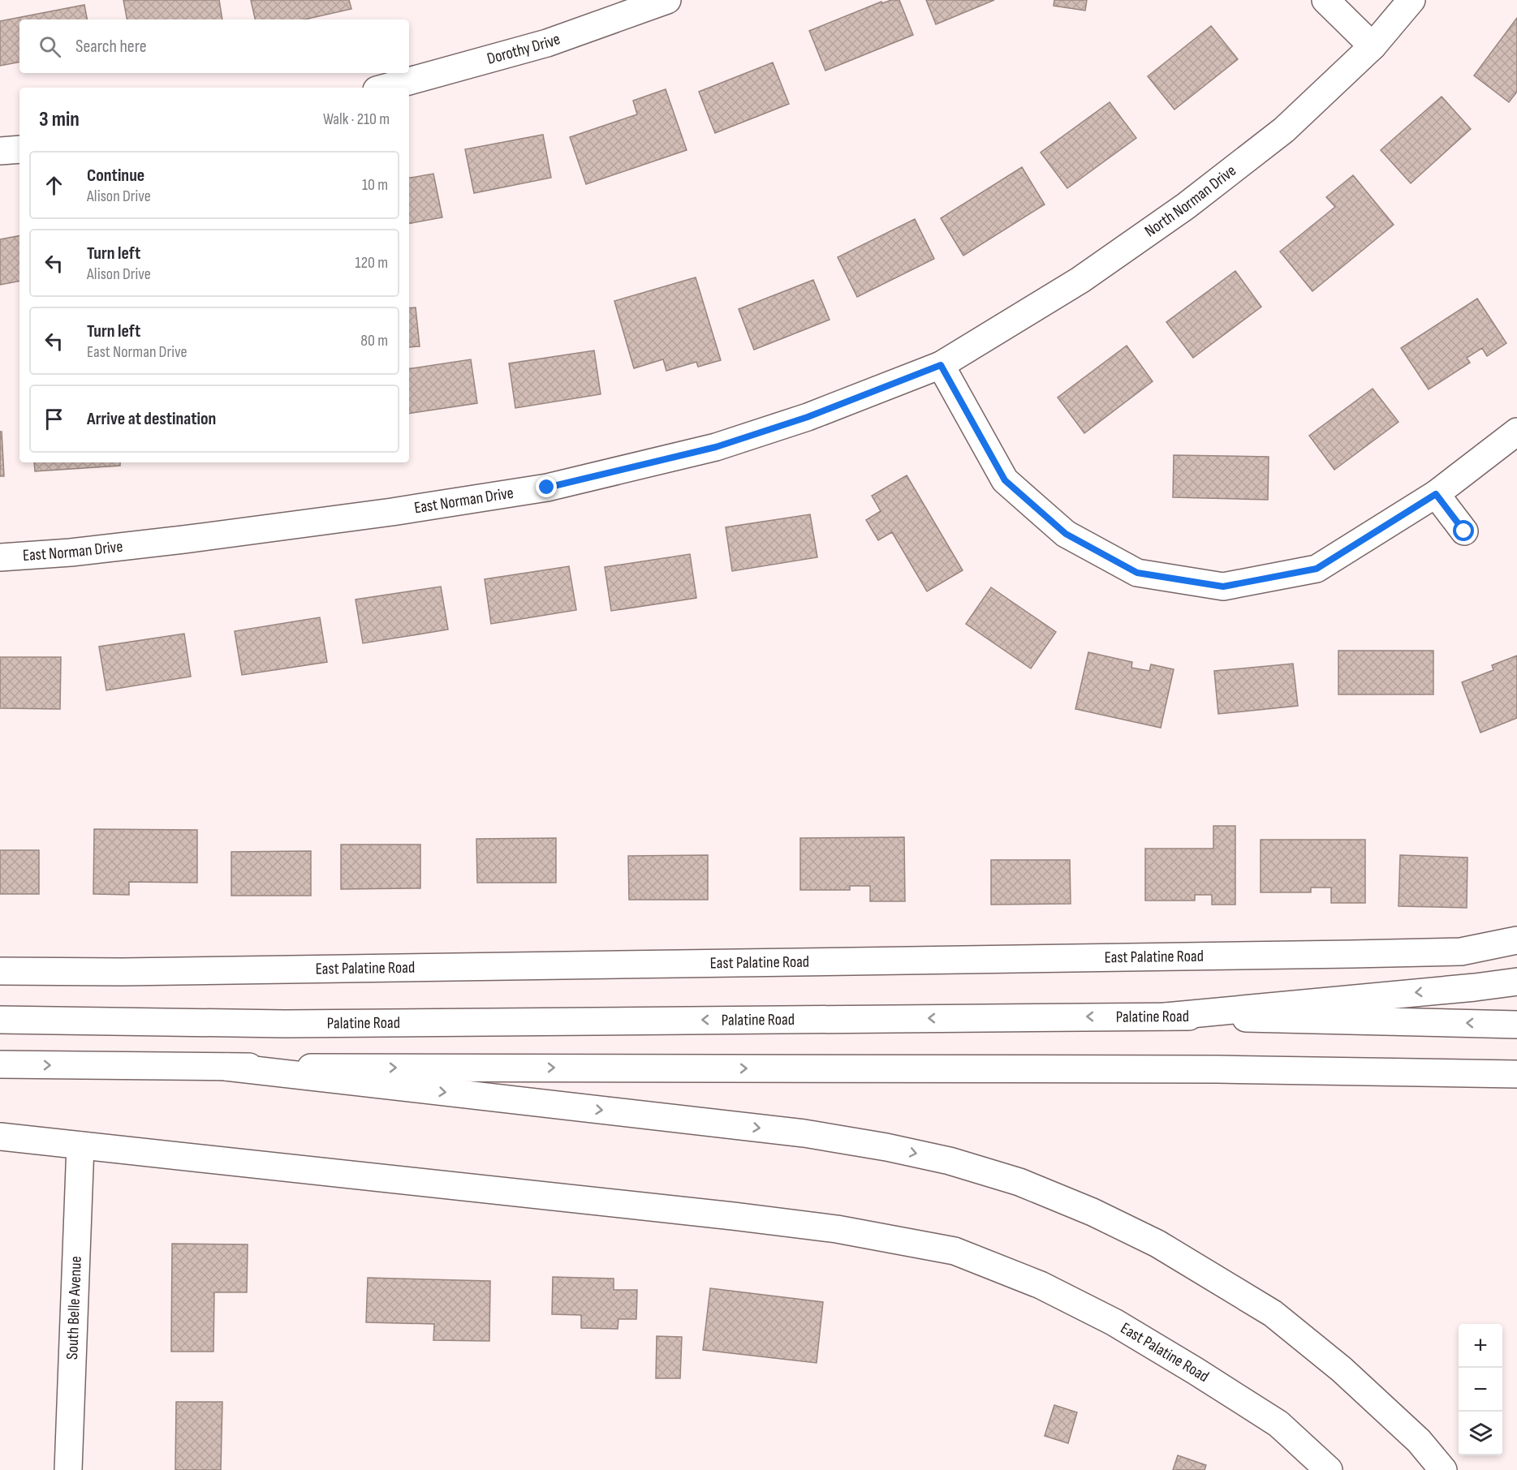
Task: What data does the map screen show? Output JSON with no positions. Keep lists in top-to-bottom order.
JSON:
{
  "streets": {
    "main road": [
      "Dorothy Drive",
      "North Norman Drive",
      "East Norman Drive",
      "East Palatine Road",
      "Palatine Road",
      "South Belle Avenue"
    ]
  },
  "crossings": [
    ["North Norman Drive", "East Norman Drive"],
    ["East Palatine Road", "South Belle Avenue"]
  ],
  "page": {
    "search": "Search here",
    "heading": ["3 min", "Walk · 210 m"],
    "list": [
      ["Continue", "Alison Drive", "10 m"],
      ["Turn left", "Alison Drive", "120 m"],
      ["Turn left", "East Norman Drive", "80 m"],
      "Arrive at destination"
    ],
    "map_buttons": ["+", "−"]
  }
}
